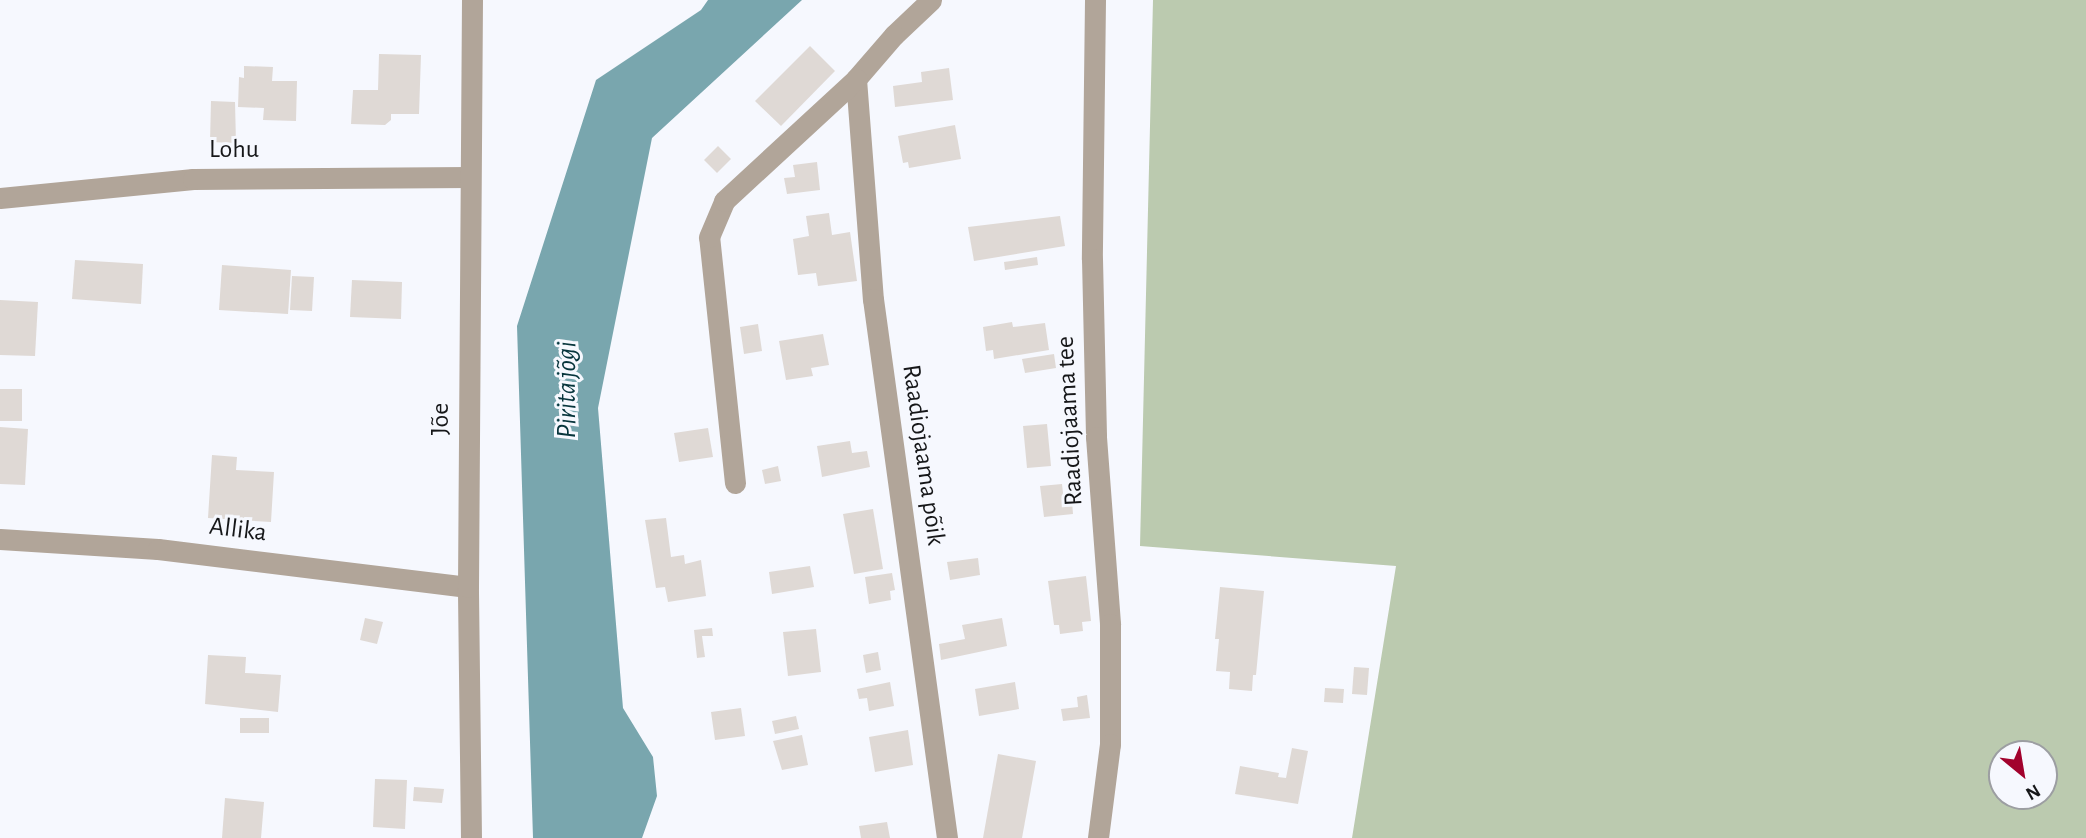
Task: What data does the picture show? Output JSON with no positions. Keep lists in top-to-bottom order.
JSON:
{
  "streets": {
    "street": [
      "Lohu",
      "Jõe",
      "Raadiojaama tee",
      "Raadiojaama põik",
      "Allika"
    ]
  },
  "crossings": [
    ["Lohu", "Jõe"],
    ["Jõe", "Allika"]
  ],
  "water": ["Pirita jõgi"],
  "north": "bottom right"
}
